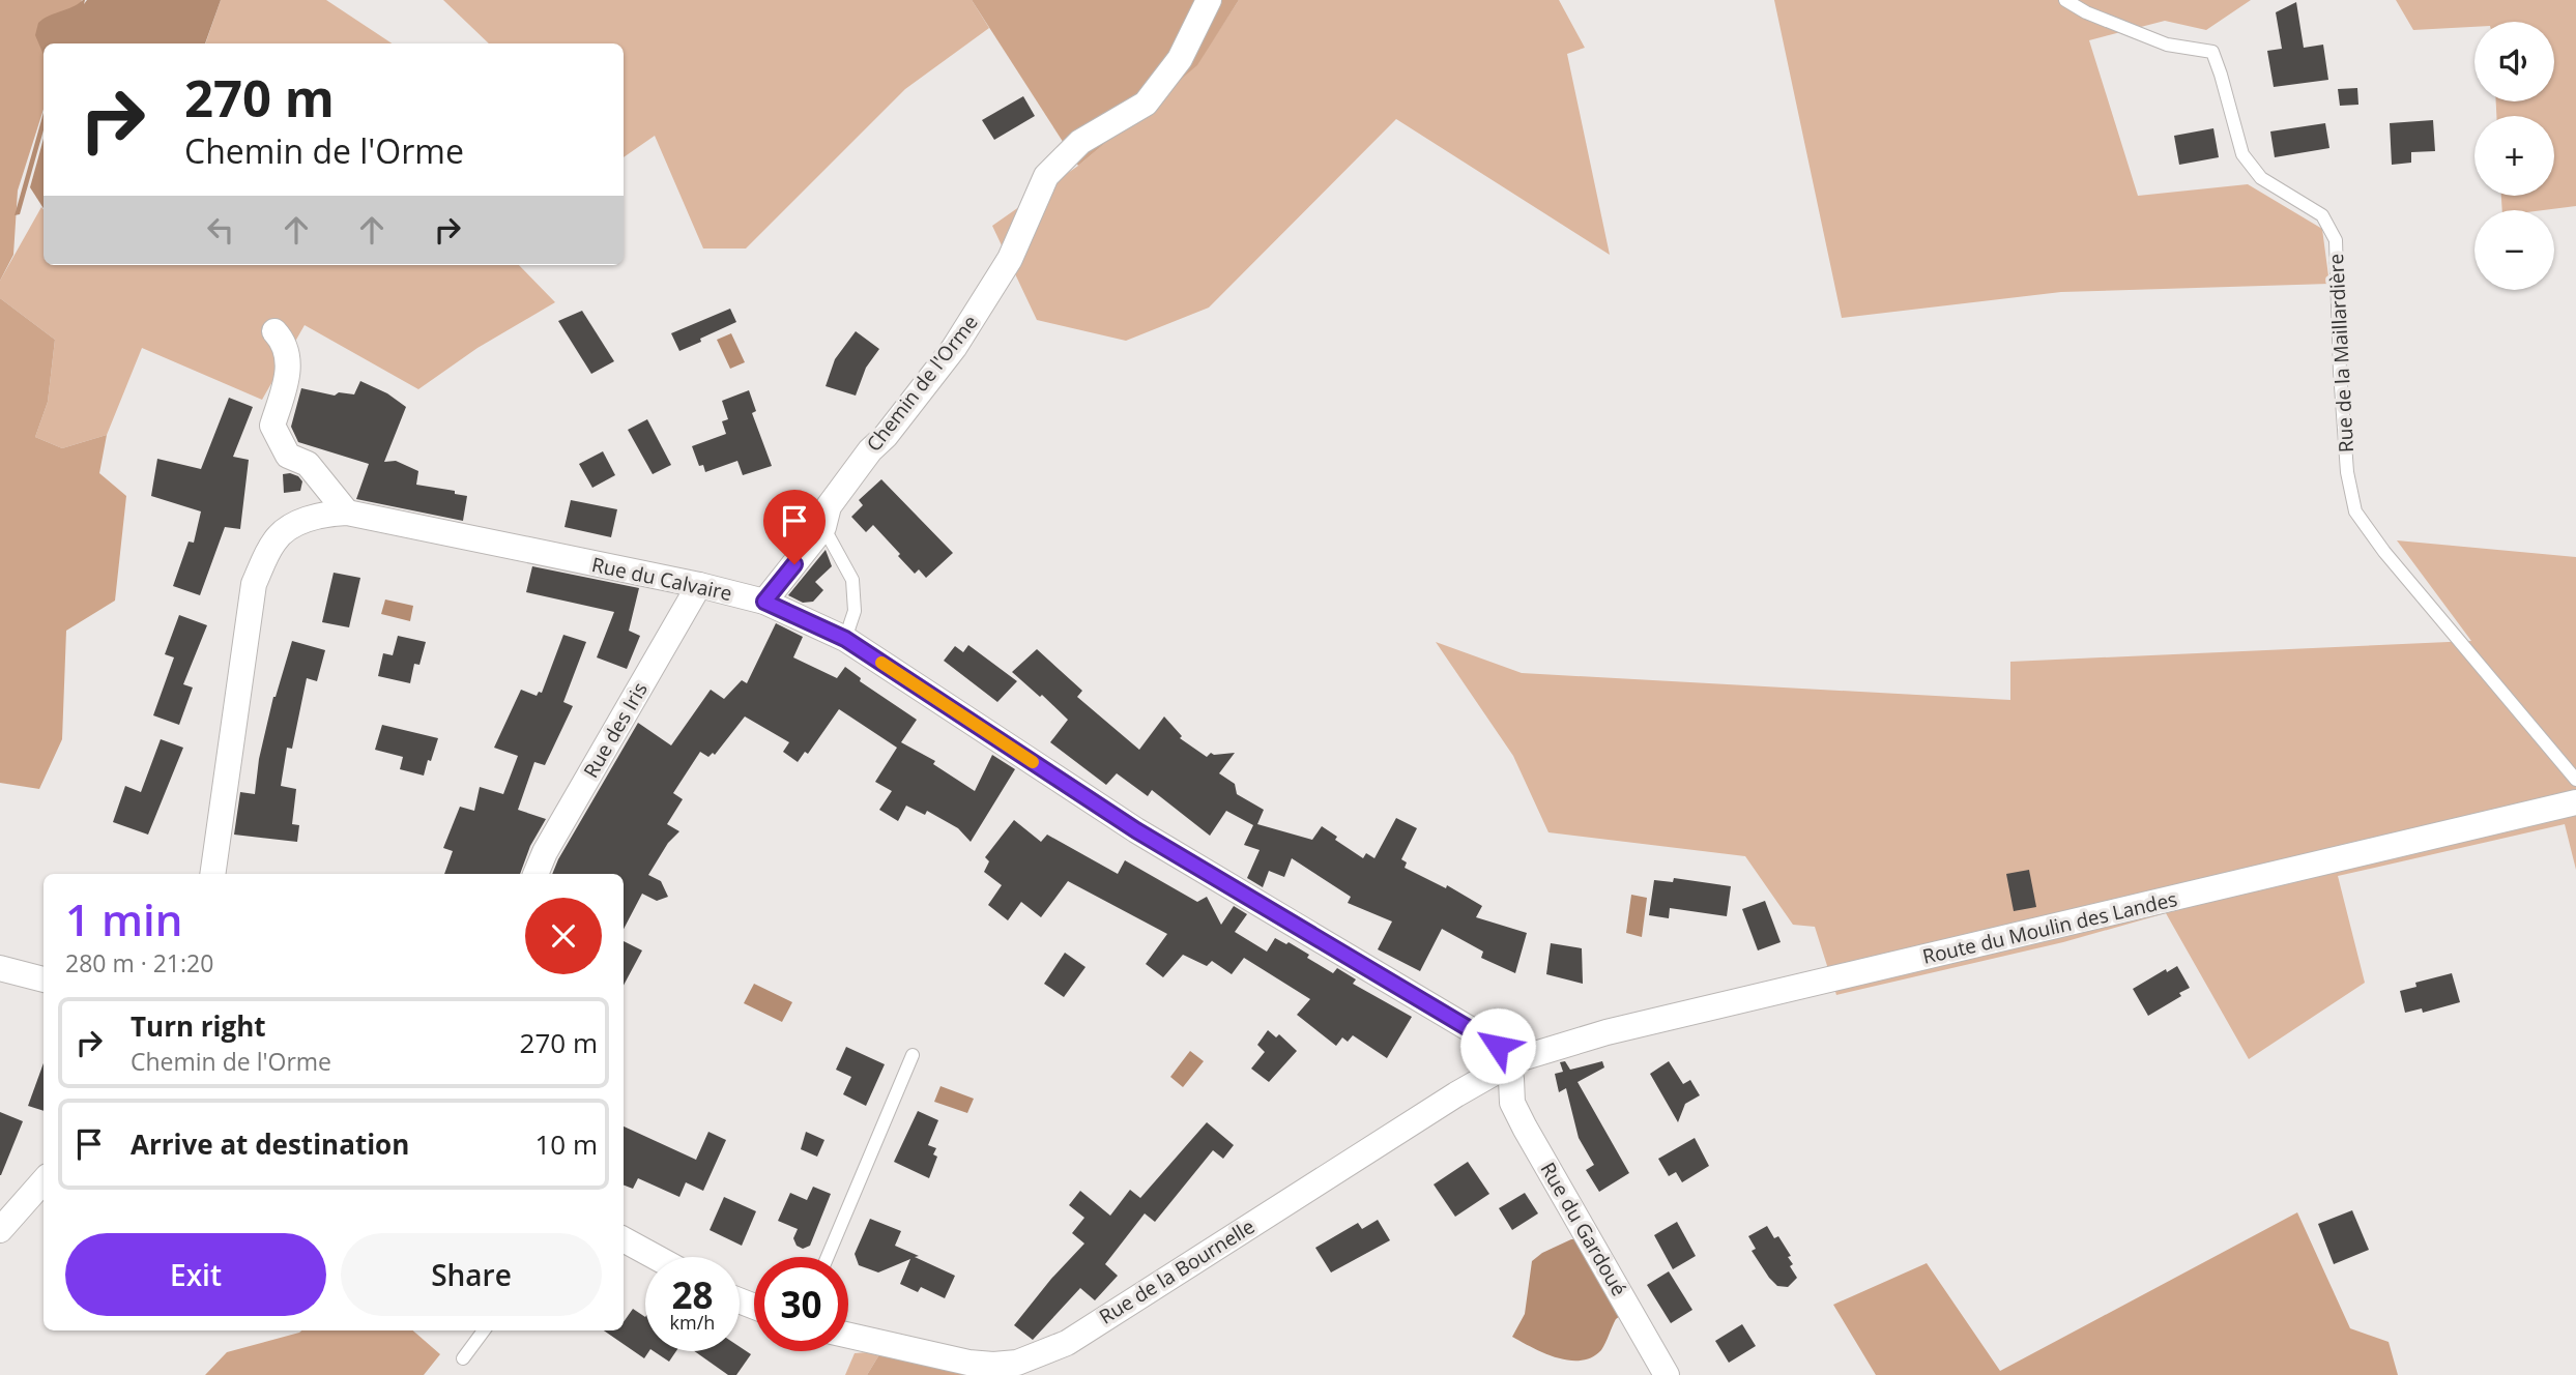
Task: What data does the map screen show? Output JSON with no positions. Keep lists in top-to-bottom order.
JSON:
{
  "streets": {
    "street": [
      "Chemin de l'Orme",
      "Rue du Calvaire",
      "Rue des Iris",
      "Route du Moulin des Landes",
      "Rue du Gardoué",
      "Rue de la Bournelle"
    ],
    "lane": ["Rue de la Maillardière"]
  },
  "crossings": [
    ["Chemin de l'Orme", "Rue du Calvaire"],
    ["Rue du Calvaire", "Rue des Iris"],
    ["Rue du Calvaire", "Route du Moulin des Landes"],
    ["Rue du Calvaire", "Rue du Gardoué"],
    ["Rue du Calvaire", "Rue de la Bournelle"],
    ["Route du Moulin des Landes", "Rue du Gardoué"],
    ["Route du Moulin des Landes", "Rue de la Bournelle"],
    ["Rue du Gardoué", "Rue de la Bournelle"]
  ],
  "page": {
    "map_buttons": ["+", "−"],
    "turn": ["270 m", "Chemin de l'Orme"],
    "heading": ["1 min", "280 m · 21:20"],
    "list": [
      {
        "name": "Turn right",
        "note": "Chemin de l'Orme",
        "value": "270 m"
      },
      {
        "name": "Arrive at destination",
        "value": "10 m"
      }
    ],
    "buttons": ["Exit", "Share"],
    "speed": "28 km/h",
    "limit": "30"
  }
}
